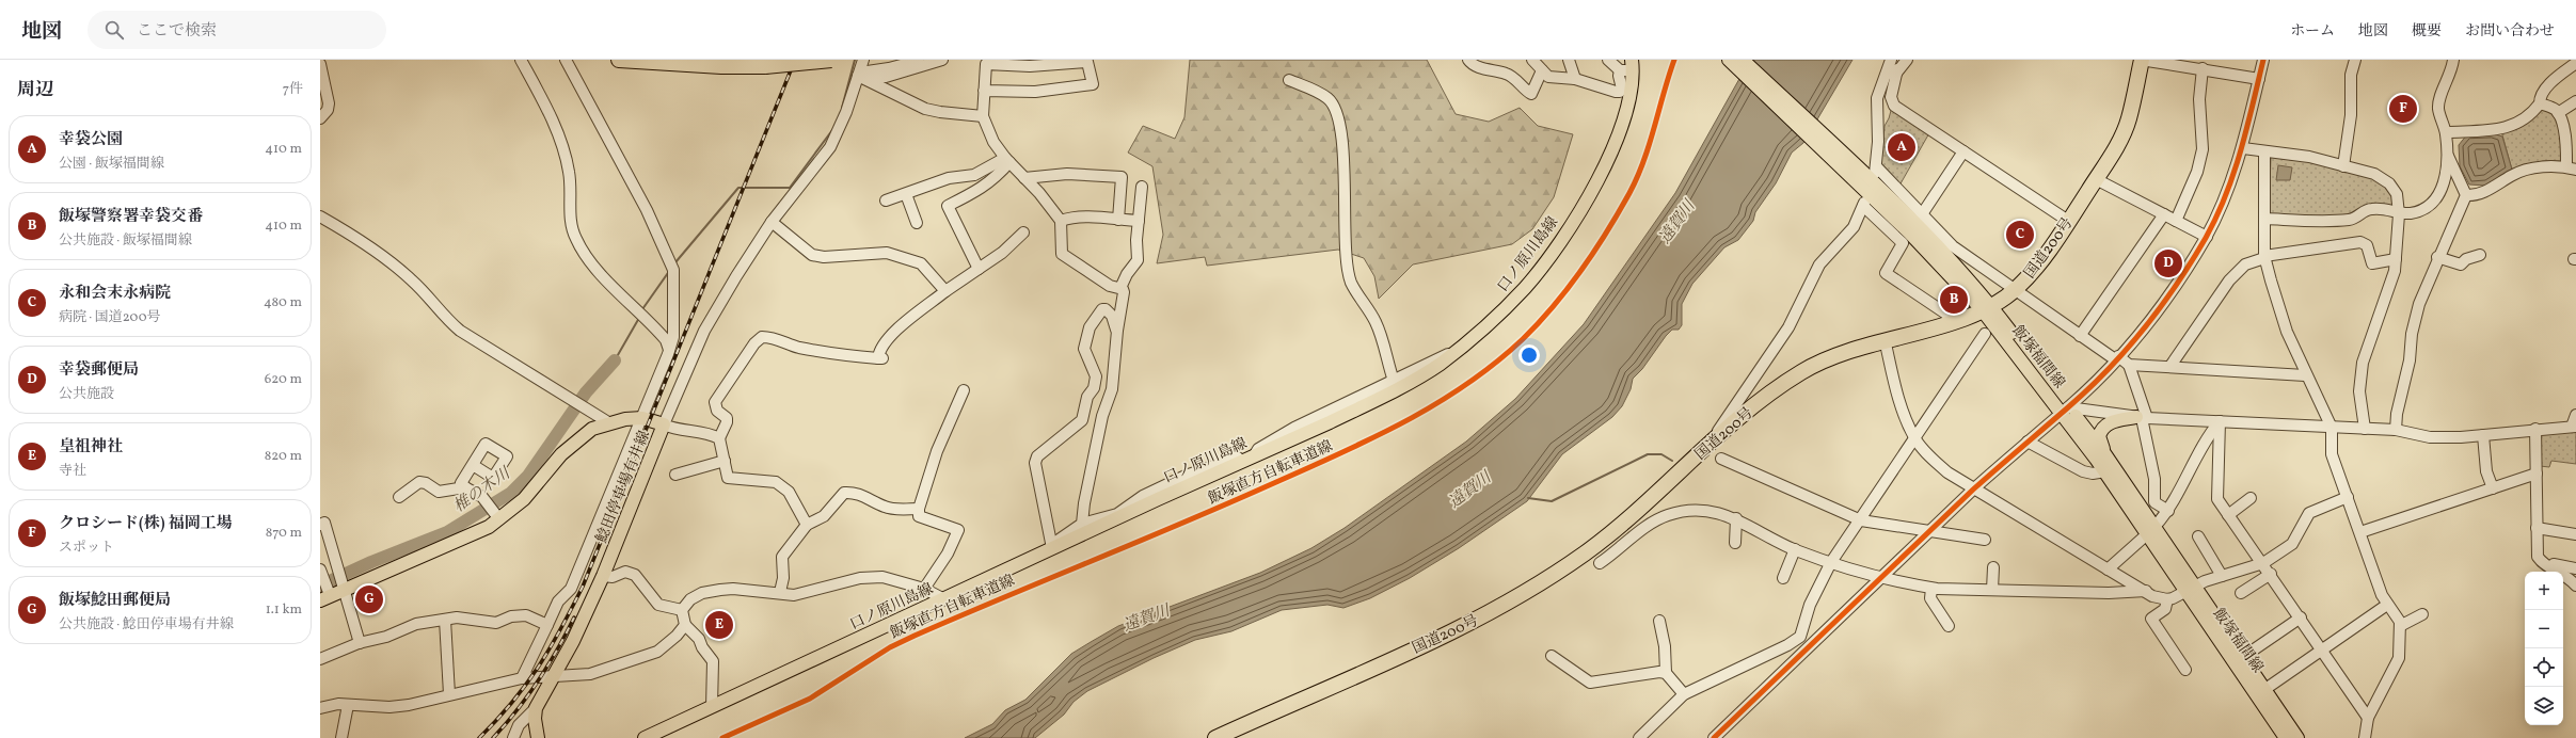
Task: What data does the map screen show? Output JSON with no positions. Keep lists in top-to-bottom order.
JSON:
{
  "streets": {
    "highway": ["国道200号"],
    "main road": ["口ノ原川島線", "飯塚福間線", "鯰田停車場有井線"],
    "cycle path": ["飯塚直方自転車道線"]
  },
  "crossings": [
    ["国道200号", "飯塚福間線"]
  ],
  "water": ["遠賀川", "椎の木川"],
  "page": {
    "header": "地図",
    "search": "ここで検索",
    "nav": [
      "ホーム",
      "地図",
      "概要",
      "お問い合わせ"
    ],
    "heading": ["周辺", "7件"],
    "pins": [
      "F",
      "A",
      "C",
      "D",
      "B",
      "G",
      "E"
    ],
    "list": [
      {
        "mark": "A",
        "name": "幸袋公園",
        "note": "公園 · 飯塚福間線",
        "value": "410 m"
      },
      {
        "mark": "B",
        "name": "飯塚警察署幸袋交番",
        "note": "公共施設 · 飯塚福間線",
        "value": "410 m"
      },
      {
        "mark": "C",
        "name": "永和会末永病院",
        "note": "病院 · 国道200号",
        "value": "480 m"
      },
      {
        "mark": "D",
        "name": "幸袋郵便局",
        "note": "公共施設",
        "value": "620 m"
      },
      {
        "mark": "E",
        "name": "皇祖神社",
        "note": "寺社",
        "value": "820 m"
      },
      {
        "mark": "F",
        "name": "クロシード(株) 福岡工場",
        "note": "スポット",
        "value": "870 m"
      },
      {
        "mark": "G",
        "name": "飯塚鯰田郵便局",
        "note": "公共施設 · 鯰田停車場有井線",
        "value": "1.1 km"
      }
    ],
    "map_buttons": ["+", "−"]
  }
}
